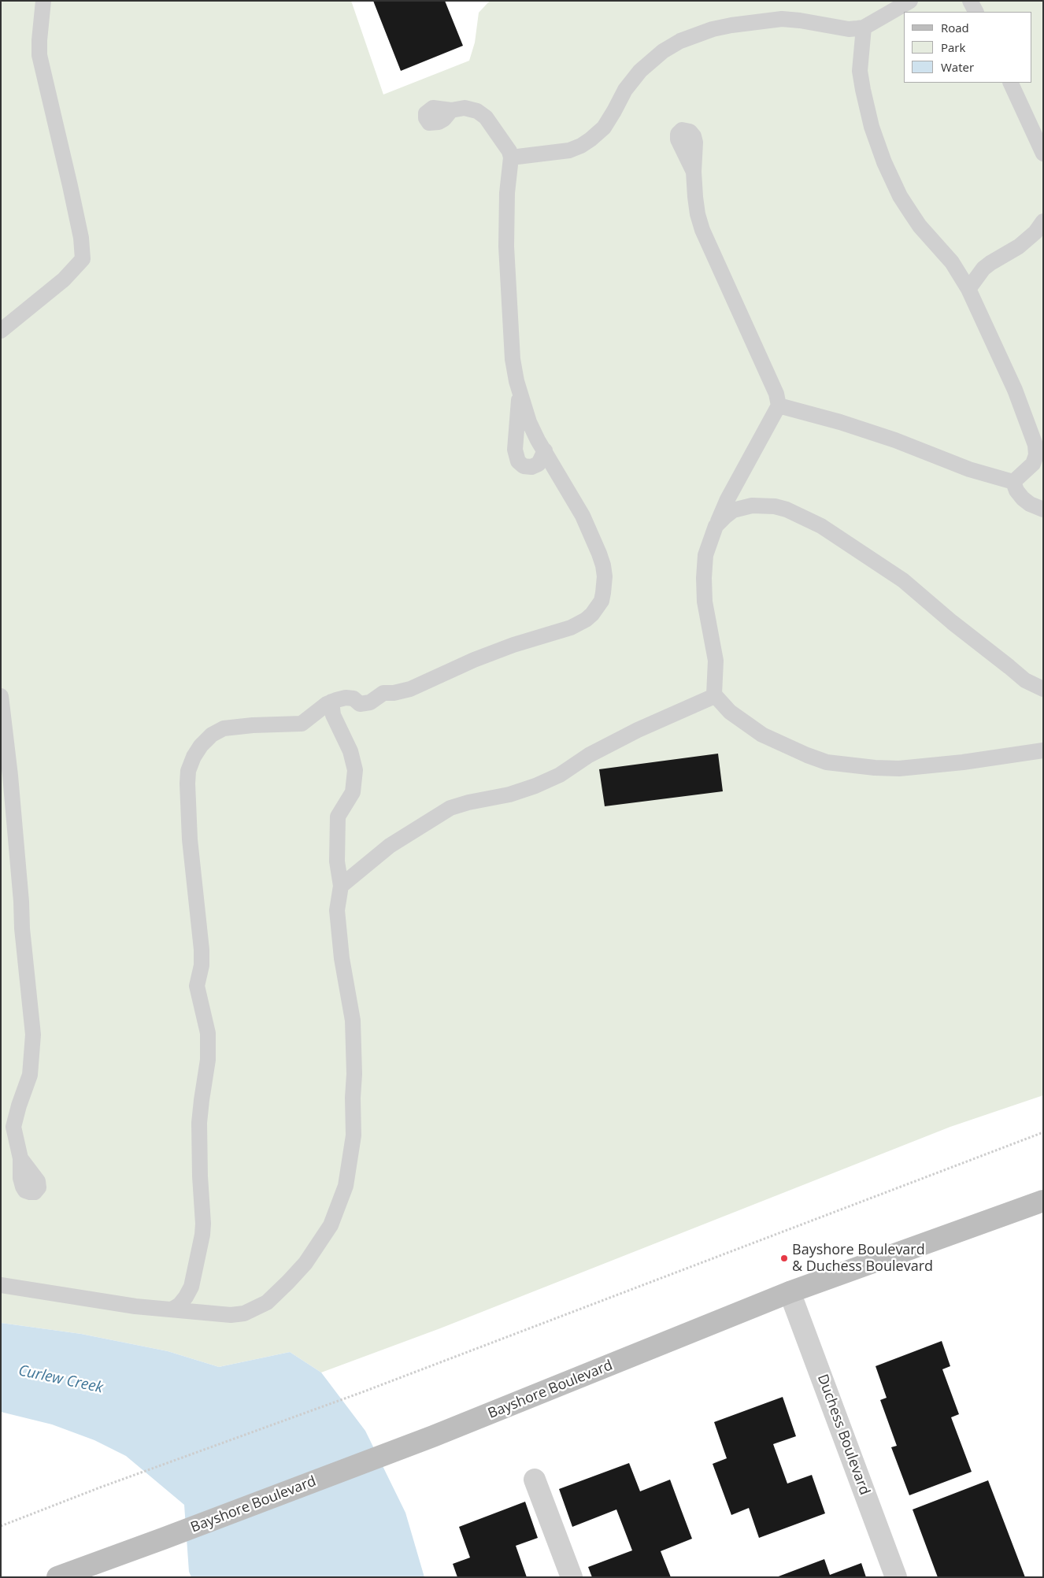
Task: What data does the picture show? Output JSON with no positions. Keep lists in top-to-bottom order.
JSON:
{
  "streets": {
    "main road": ["Bayshore Boulevard"],
    "street": ["Duchess Boulevard"]
  },
  "crossings": [
    ["Bayshore Boulevard", "Duchess Boulevard"]
  ],
  "water": ["Curlew Creek"],
  "places": ["Bayshore Boulevard & Duchess Boulevard"],
  "legend": ["Road", "Park", "Water"]
}
